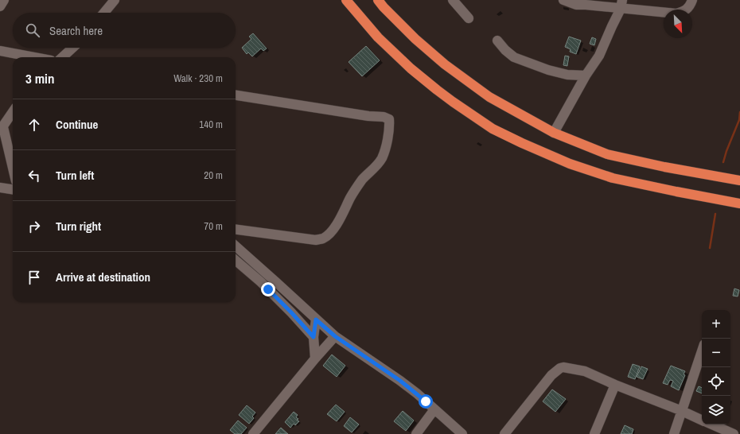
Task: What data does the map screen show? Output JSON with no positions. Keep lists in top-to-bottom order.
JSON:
{
  "north": "bottom right",
  "page": {
    "search": "Search here",
    "heading": ["3 min", "Walk · 230 m"],
    "list": [
      ["Continue", "140 m"],
      ["Turn left", "20 m"],
      ["Turn right", "70 m"],
      "Arrive at destination"
    ],
    "map_buttons": ["+", "−"]
  }
}
